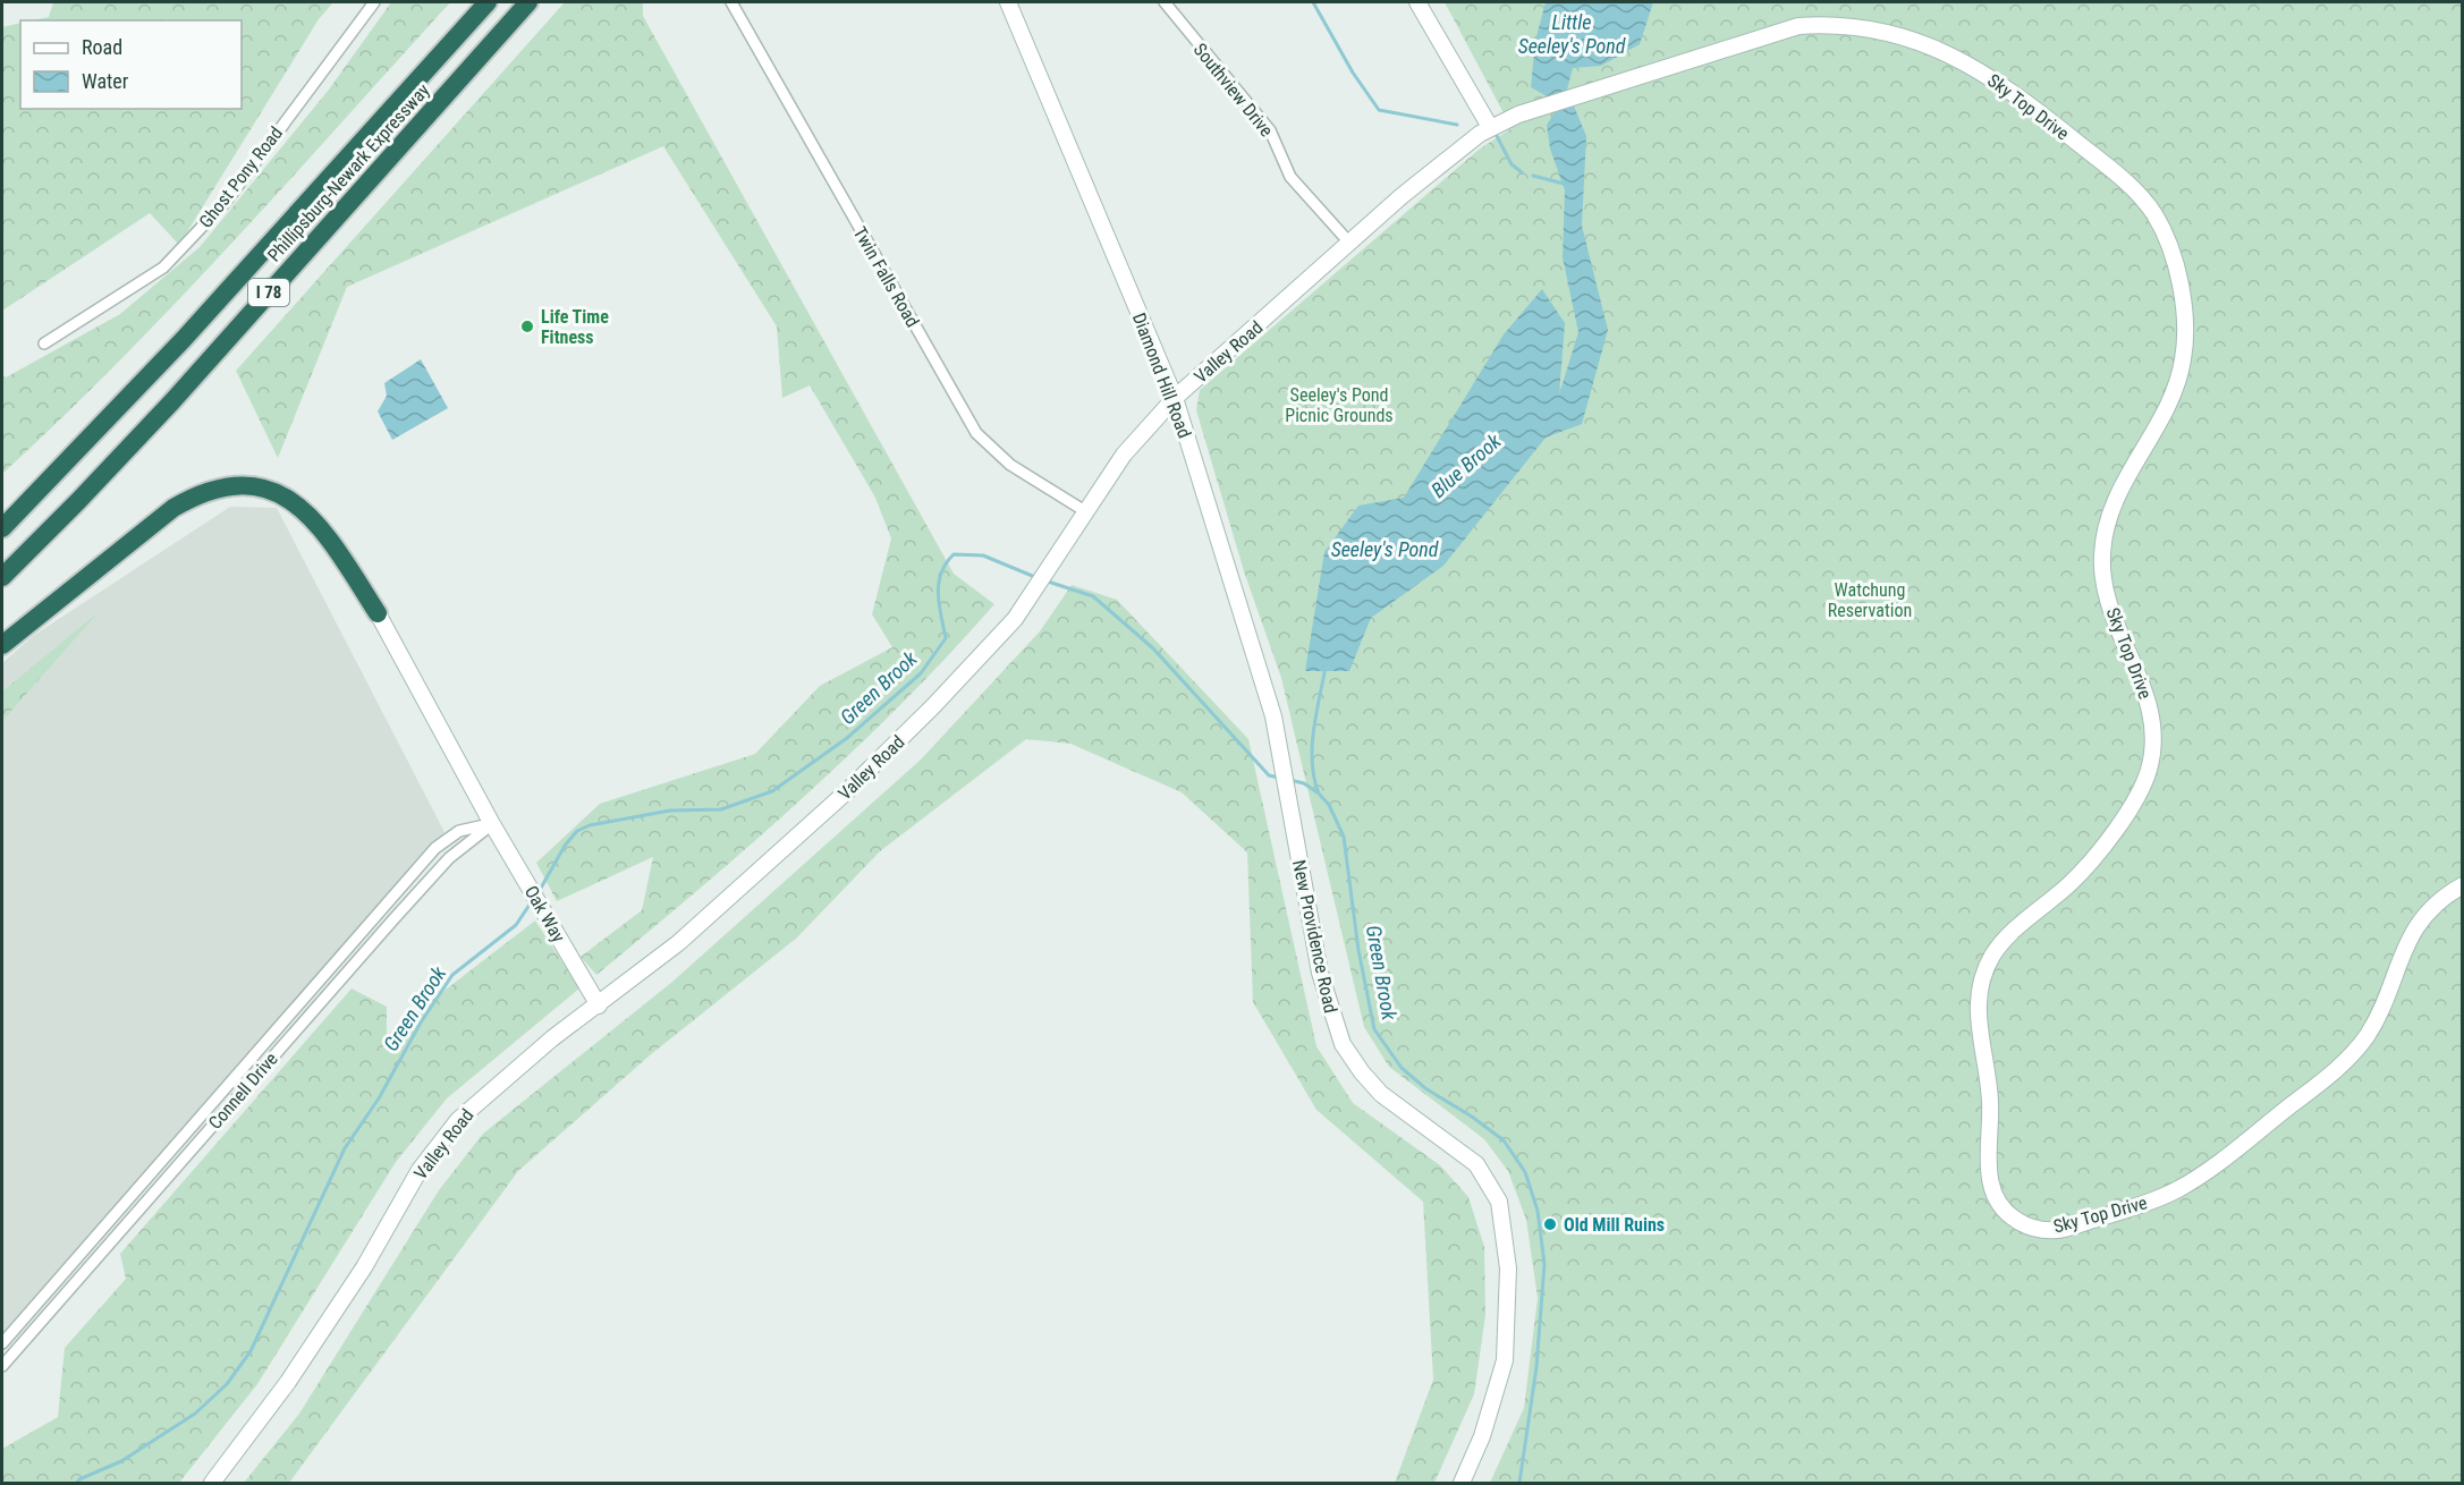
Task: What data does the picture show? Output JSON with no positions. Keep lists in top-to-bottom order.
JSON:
{
  "streets": {
    "highway": ["Phillipsburg-Newark Expressway", "I 78"],
    "main road": [
      "Sky Top Drive",
      "Valley Road",
      "Diamond Hill Road",
      "Oak Way",
      "New Providence Road"
    ],
    "street": [
      "Southview Drive",
      "Ghost Pony Road",
      "Twin Falls Road",
      "Connell Drive"
    ]
  },
  "crossings": [
    ["Southview Drive", "Valley Road"],
    ["Sky Top Drive", "Valley Road"],
    ["Twin Falls Road", "Valley Road"],
    ["Valley Road", "Diamond Hill Road"],
    ["Valley Road", "Oak Way"],
    ["Diamond Hill Road", "New Providence Road"],
    ["Oak Way", "Connell Drive"]
  ],
  "water": [
    "Little Seeley's Pond",
    "Blue Brook",
    "Seeley's Pond",
    "Green Brook"
  ],
  "parks": ["Seeley's Pond Picnic Grounds", "Watchung Reservation"],
  "places": ["Life Time Fitness", "Old Mill Ruins"],
  "legend": ["Road", "Water"]
}
